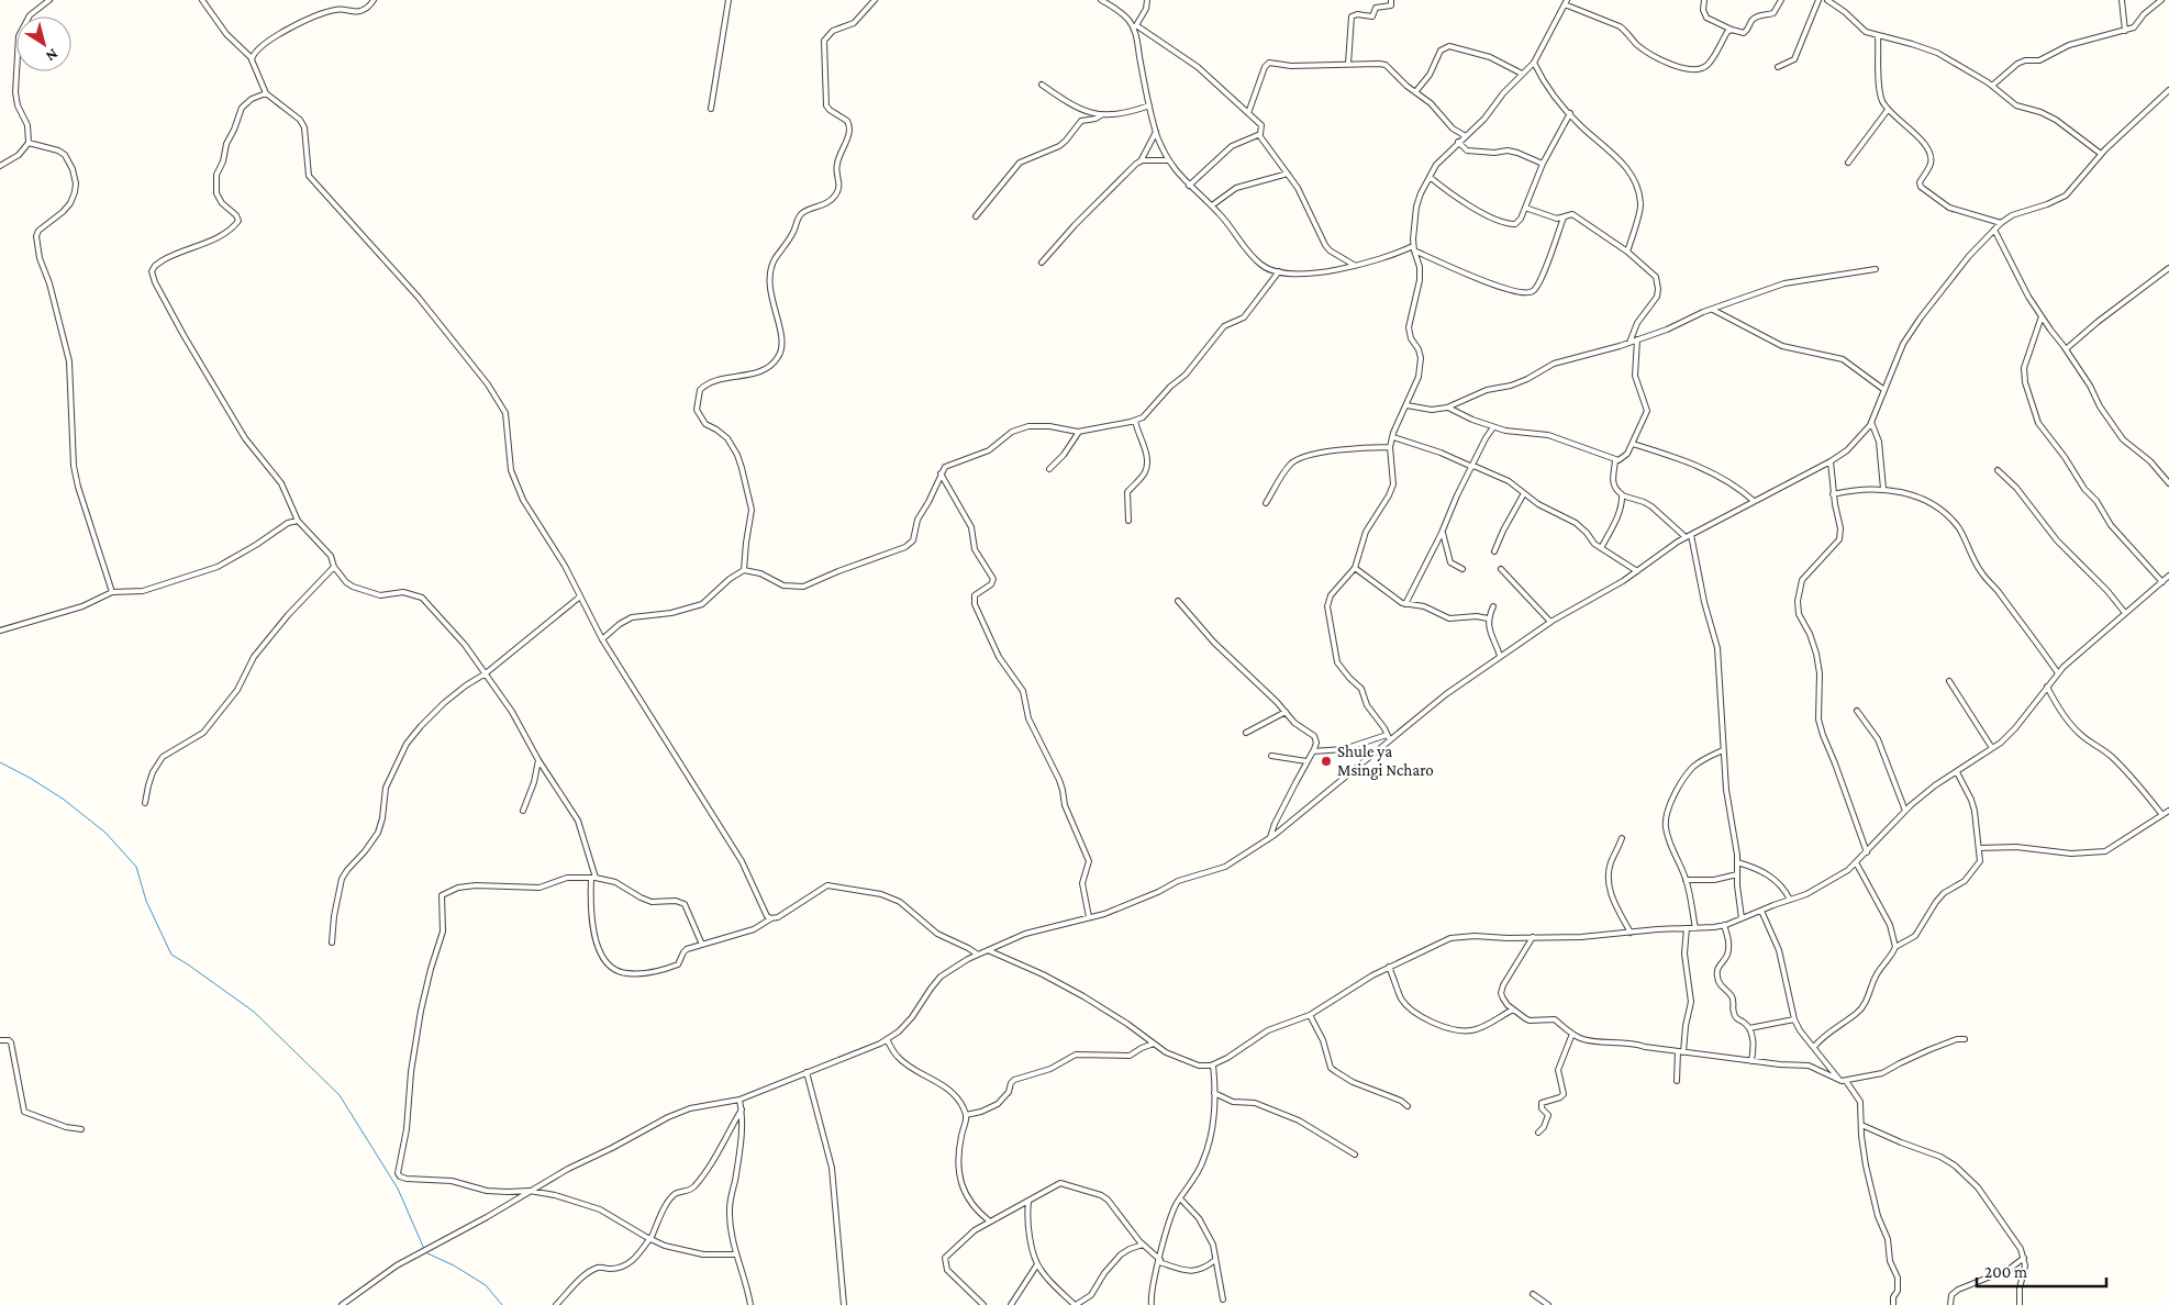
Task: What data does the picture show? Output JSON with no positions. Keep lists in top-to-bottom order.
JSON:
{
  "places": ["Shule ya Msingi Ncharo"],
  "scale_bar": "200 m",
  "north": "bottom right"
}
